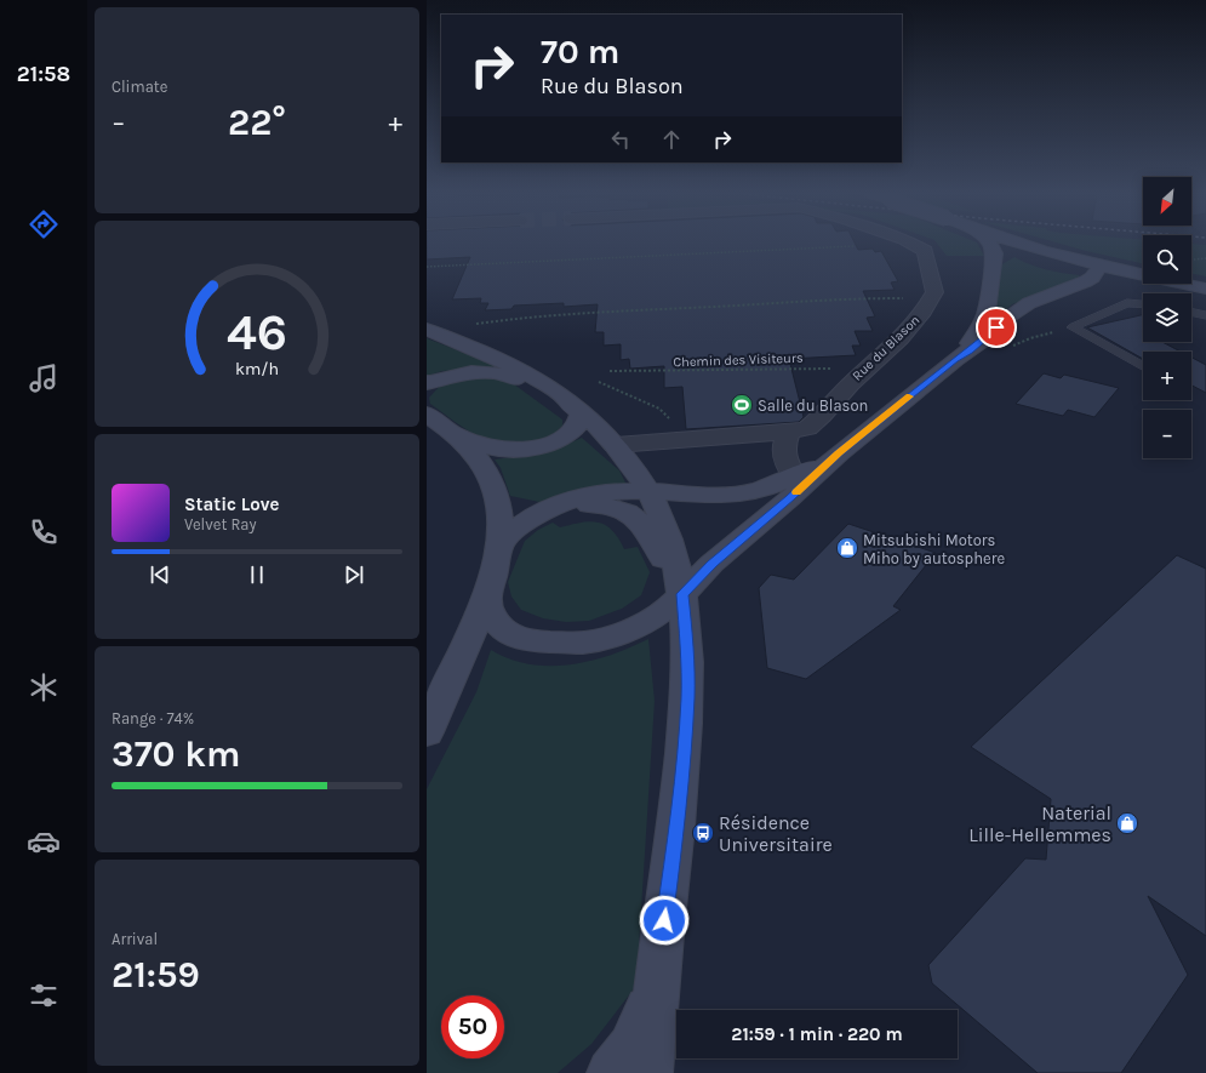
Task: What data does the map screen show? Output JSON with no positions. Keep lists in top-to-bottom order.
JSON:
{
  "streets": {
    "street": ["Rue du Blason"],
    "path": ["Chemin des Visiteurs"]
  },
  "crossings": [
    ["Rue du Blason", "Chemin des Visiteurs"]
  ],
  "places": {
    "sports": ["Salle du Blason"],
    "shop": ["Mitsubishi Motors Miho by autosphere", "Naterial Lille-Hellemmes"],
    "bus stop": ["Résidence Universitaire"]
  },
  "north": "bottom left",
  "page": {
    "tabs": "21:58",
    "tile": [
      "Climate",
      ["Range · 74%", "370 km"],
      ["Arrival", "21:59"]
    ],
    "turn": ["70 m", "Rue du Blason"],
    "heat": ["−", "22°", "+"],
    "map_buttons": ["+", "−"],
    "song": ["Static Love", "Velvet Ray"],
    "limit": "50",
    "trip": "21:59 · 1 min · 220 m",
    "gauge": ["46", "km/h"]
  }
}
